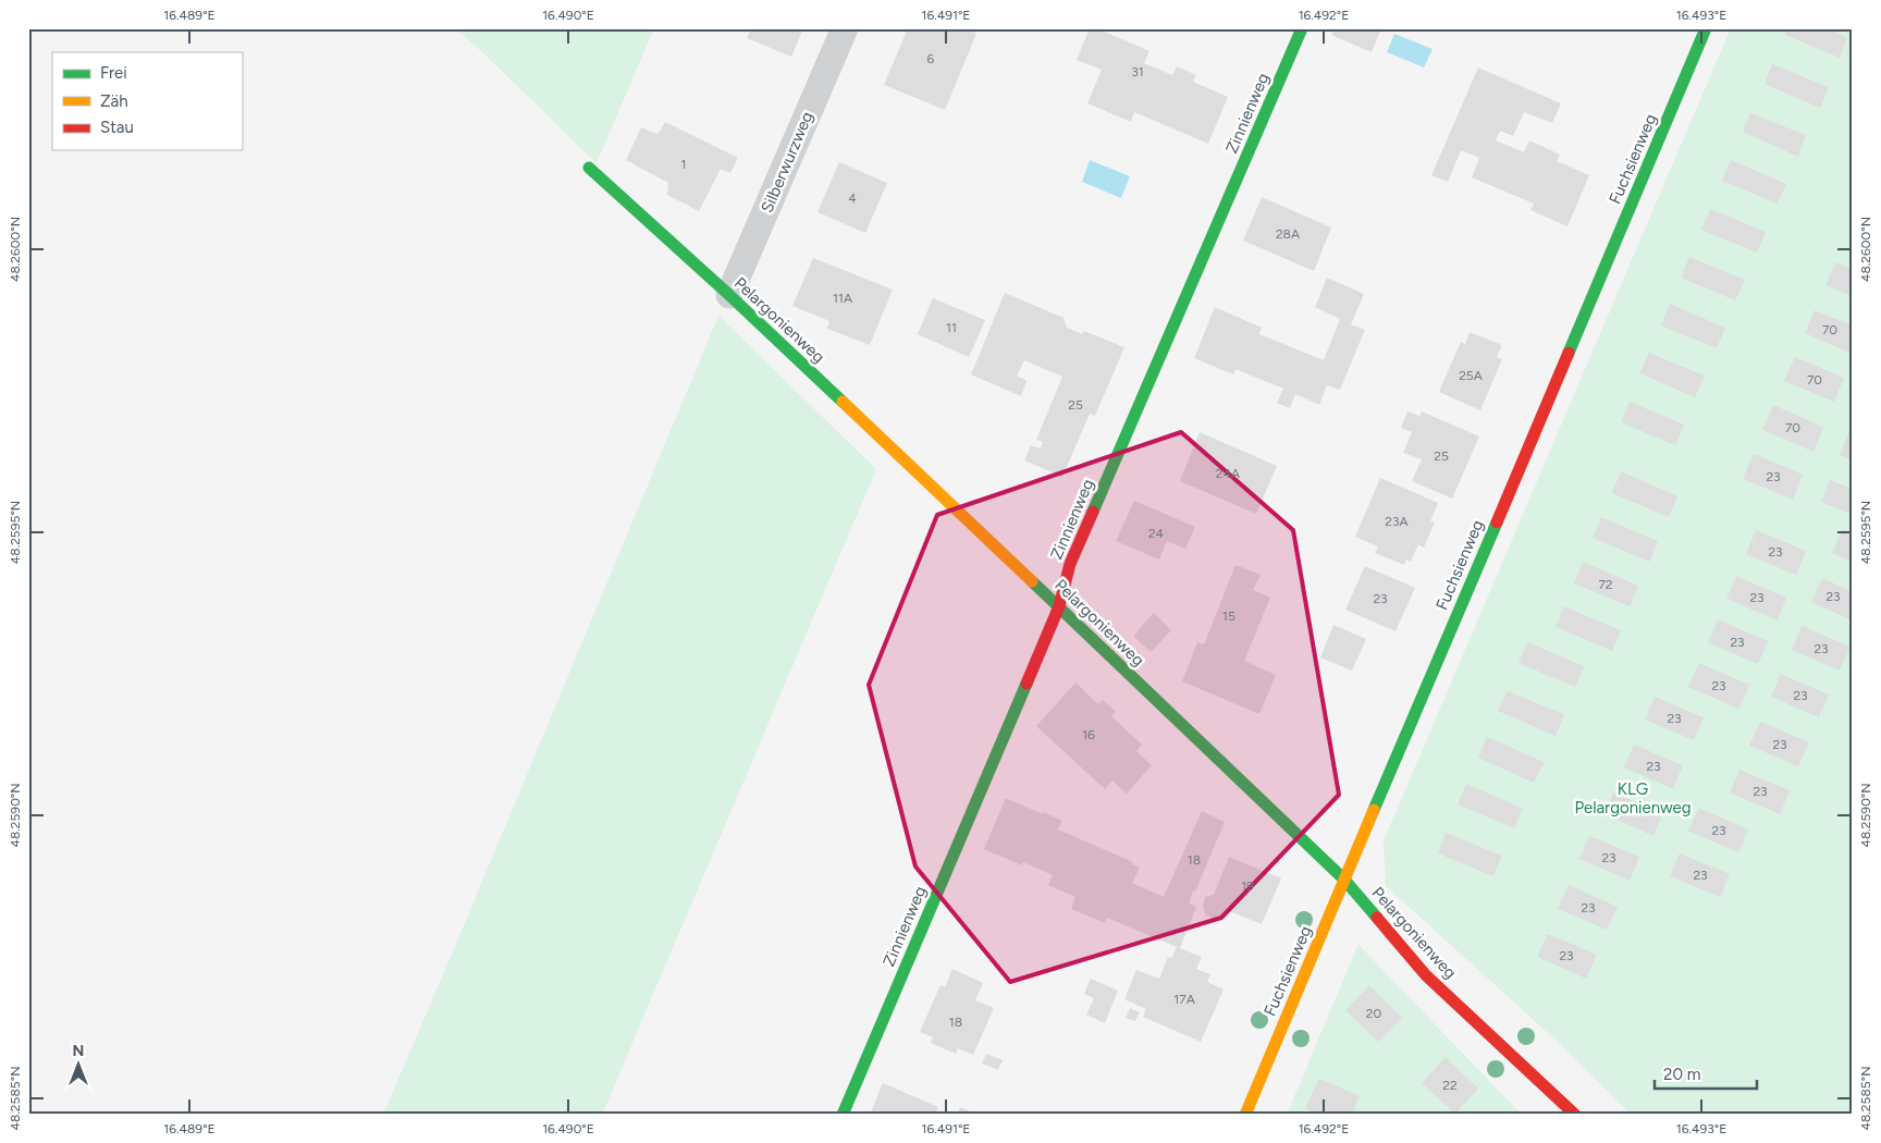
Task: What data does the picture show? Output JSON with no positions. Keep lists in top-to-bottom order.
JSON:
{
  "streets": {
    "street": [
      "Zinnienweg",
      "Fuchsienweg",
      "Silberwurzweg",
      "Pelargonienweg"
    ]
  },
  "crossings": [
    ["Zinnienweg", "Pelargonienweg"],
    ["Fuchsienweg", "Pelargonienweg"],
    ["Silberwurzweg", "Pelargonienweg"]
  ],
  "parks": ["KLG Pelargonienweg"],
  "house_numbers": [
    "6",
    "31",
    "1",
    "4",
    "28A",
    "11A",
    "11",
    "70",
    "25A",
    "70",
    "25",
    "70",
    "25",
    "24A",
    "23",
    "23A",
    "24",
    "23",
    "72",
    "23",
    "23",
    "23",
    "15",
    "23",
    "23",
    "23",
    "23",
    "23",
    "16",
    "23",
    "23",
    "23",
    "23",
    "23",
    "18",
    "23",
    "19",
    "23",
    "23",
    "17A",
    "20",
    "18",
    "22"
  ],
  "legend": ["Frei", "Zäh", "Stau"],
  "scale_bar": "20 m",
  "north": "top",
  "coordinates": [
    "16.489°E",
    "16.490°E",
    "16.491°E",
    "16.492°E",
    "16.493°E",
    "48.2600°N",
    "48.2595°N",
    "48.2590°N",
    "48.2585°N"
  ]
}
